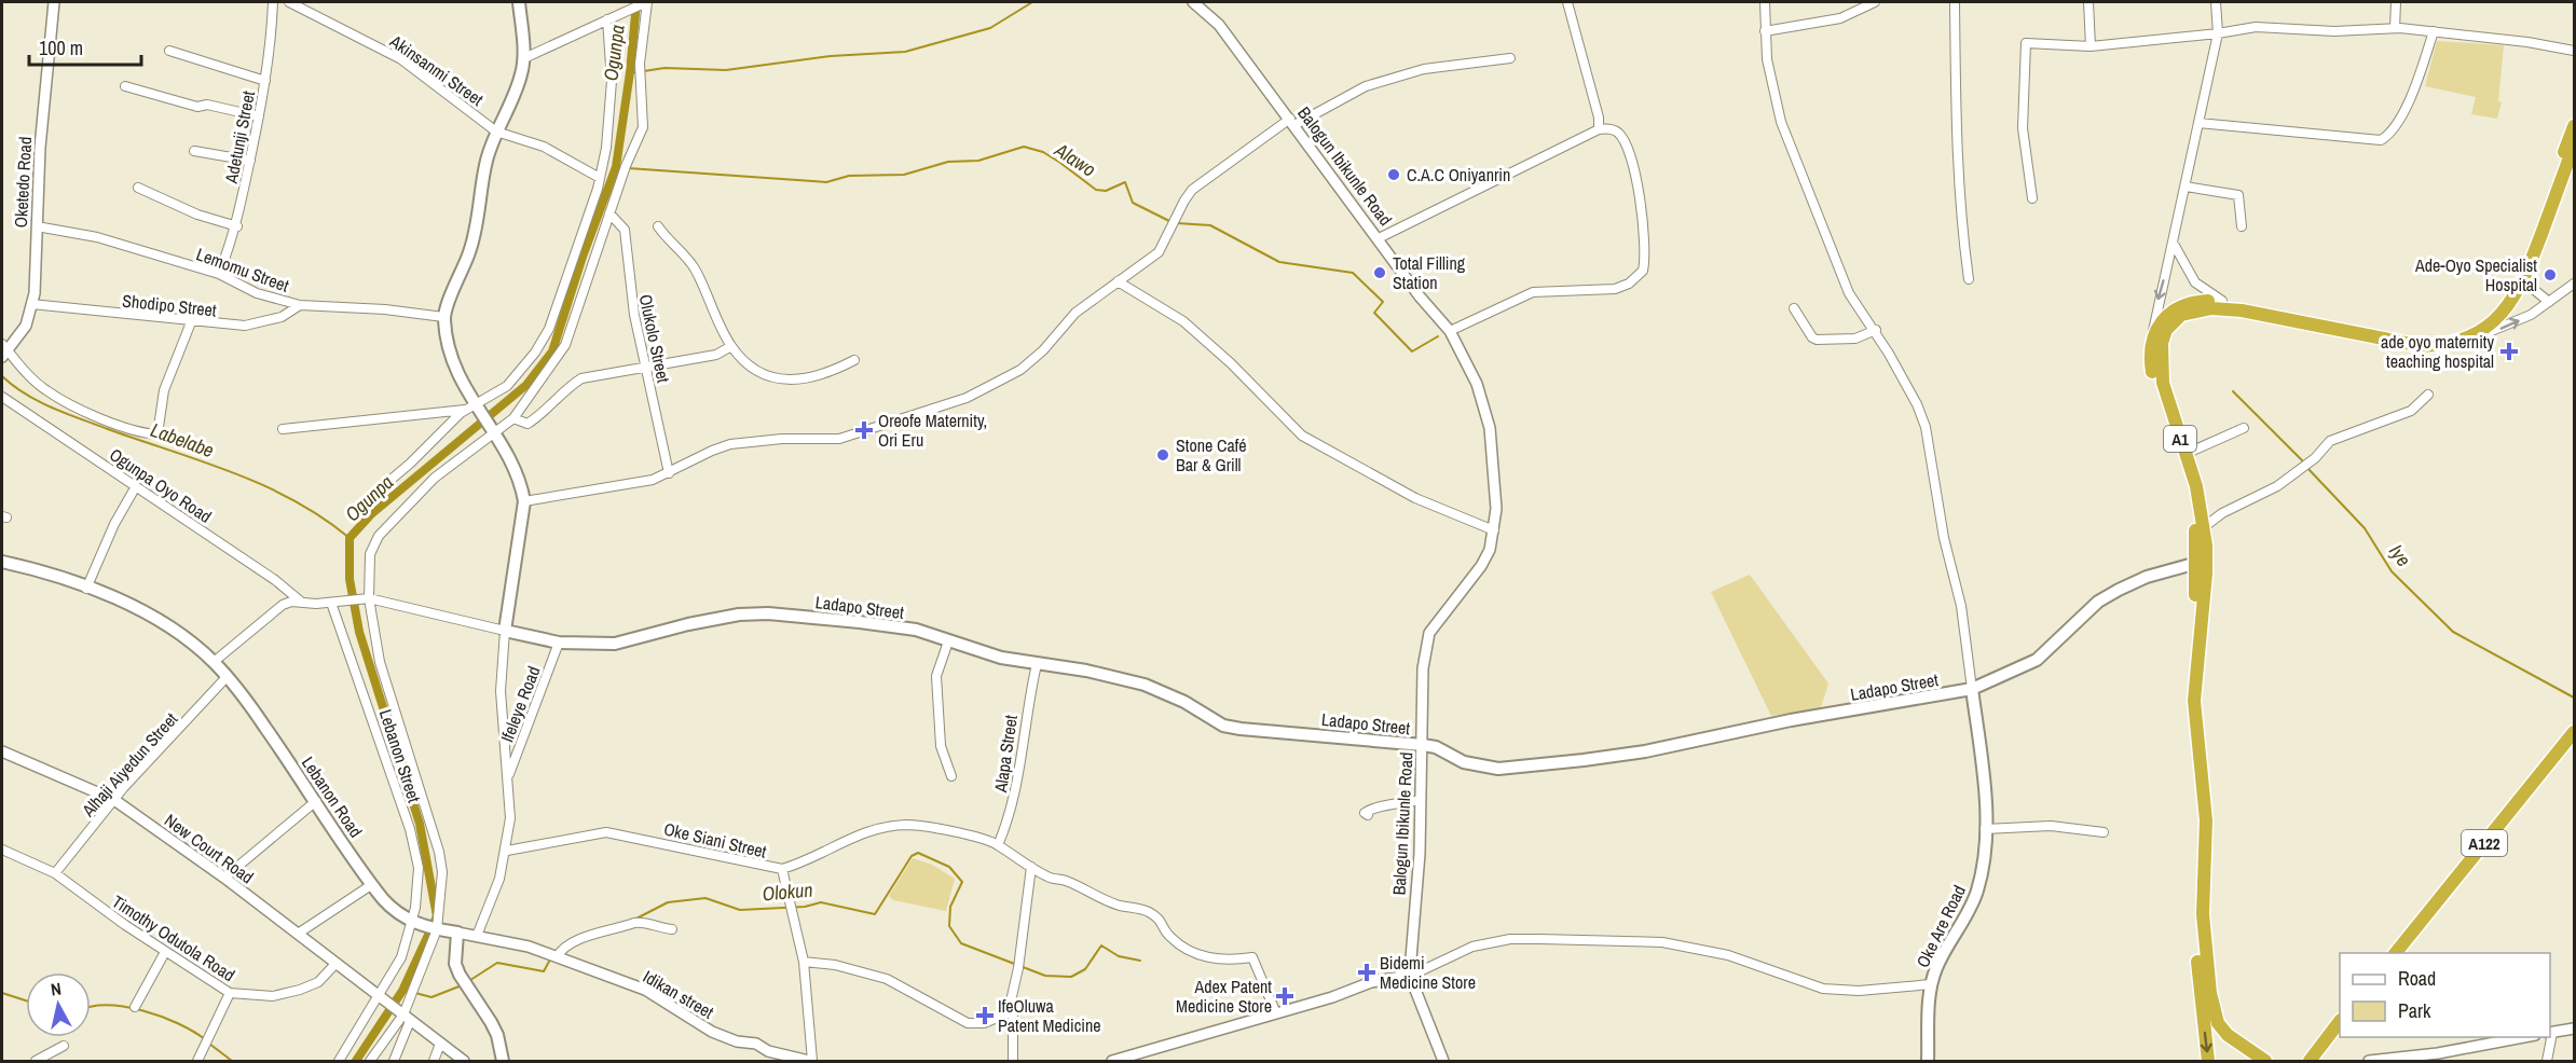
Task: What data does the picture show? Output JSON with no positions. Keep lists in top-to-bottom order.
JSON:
{
  "streets": {
    "highway": ["A1", "A122"],
    "main road": ["Ladapo Street", "Lebanon Road", "Oke Are Road"],
    "street": [
      "Akinsanmi Street",
      "Adetunji Street",
      "Balogun Ibikunle Road",
      "Oketedo Road",
      "Lemomu Street",
      "Shodipo Street",
      "Olukolo Street",
      "Ogunpa Oyo Road",
      "Ifeleye Road",
      "Alapa Street",
      "Lebanon Street",
      "Alhaji Aiyedun Street",
      "Oke Siani Street",
      "New Court Road",
      "Timothy Odutola Road",
      "Idikan street"
    ]
  },
  "crossings": [
    ["Adetunji Street", "Lemomu Street"],
    ["Balogun Ibikunle Road", "Ladapo Street"],
    ["Oketedo Road", "Lemomu Street"],
    ["Oketedo Road", "Shodipo Street"],
    ["Lemomu Street", "Shodipo Street"],
    ["A1", "Ladapo Street"],
    ["Ladapo Street", "Ifeleye Road"],
    ["Ladapo Street", "Alapa Street"],
    ["Ladapo Street", "Oke Are Road"],
    ["Alapa Street", "Oke Siani Street"],
    ["Lebanon Street", "Lebanon Road"],
    ["Lebanon Street", "New Court Road"],
    ["Alhaji Aiyedun Street", "Lebanon Road"],
    ["Alhaji Aiyedun Street", "New Court Road"],
    ["Alhaji Aiyedun Street", "Timothy Odutola Road"],
    ["Lebanon Road", "Idikan street"],
    ["New Court Road", "Timothy Odutola Road"]
  ],
  "water": [
    "Ogunpa",
    "Alawo",
    "Labelabe",
    "Iye",
    "Olokun"
  ],
  "places": {
    "other": [
      "C.A.C Oniyanrin",
      "Total Filling Station",
      "Ade-Oyo Specialist Hospital",
      "Stone Café Bar & Grill"
    ],
    "health": [
      "ade oyo maternity teaching hospital",
      "Oreofe Maternity, Ori Eru",
      "Bidemi Medicine Store",
      "Adex Patent Medicine Store",
      "IfeOluwa Patent Medicine"
    ]
  },
  "legend": ["Road", "Park"],
  "scale_bar": "100 m",
  "north": "top"
}
